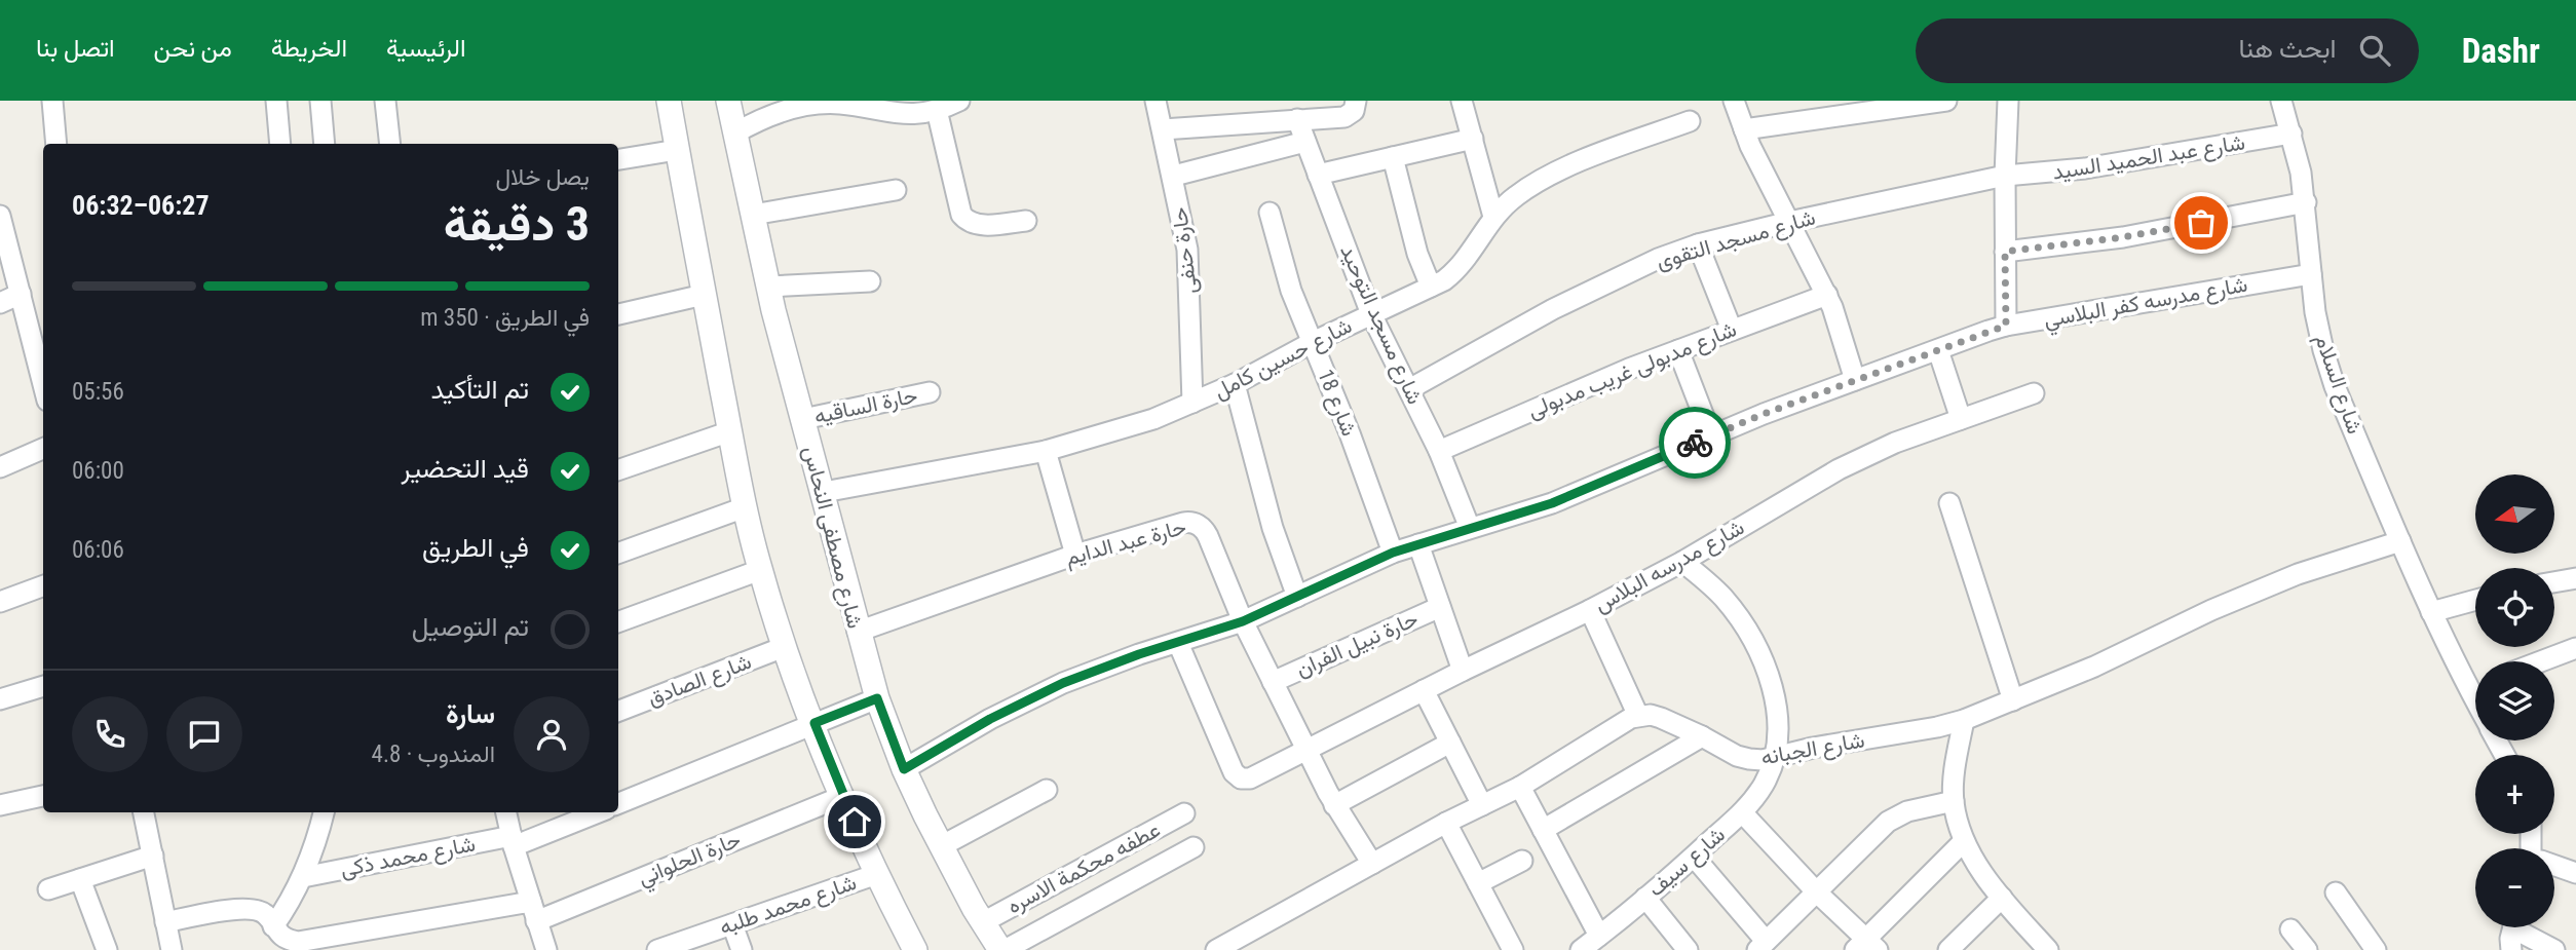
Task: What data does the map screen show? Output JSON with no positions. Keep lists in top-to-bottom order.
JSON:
{
  "streets": {
    "street": [
      "شارع عبد الحميد السيد",
      "شارع مسجد التقوى",
      "حارة حنفى",
      "شارع مدرسه كفر البلاسي",
      "شارع مسجد التوحيد",
      "شارع حسين كامل",
      "شارع مدبولى غريب مدبولى",
      "شارع السلام",
      "شارع 18",
      "حارة الساقيه",
      "شارع مصطفى النحاس",
      "حارة عبد الدايم",
      "شارع مدرسه البلاس",
      "حارة نبيل الفران",
      "شارع الصادق",
      "شارع الجبانه",
      "شارع محمد ذكى",
      "حارة الحلواني",
      "شارع سيف",
      "عطفه محكمة الاسره",
      "شارع محمد طلبه"
    ]
  },
  "crossings": [
    ["شارع عبد الحميد السيد", "شارع مسجد التقوى"],
    ["شارع عبد الحميد السيد", "شارع السلام"],
    ["شارع مسجد التقوى", "شارع مسجد التوحيد"],
    ["حارة حنفى", "شارع حسين كامل"],
    ["شارع مدرسه كفر البلاسي", "شارع مسجد التوحيد"],
    ["شارع مدرسه كفر البلاسي", "شارع السلام"],
    ["شارع مدرسه كفر البلاسي", "شارع 18"],
    ["شارع مدرسه كفر البلاسي", "شارع مصطفى النحاس"],
    ["شارع مدرسه كفر البلاسي", "حارة عبد الدايم"],
    ["شارع مدرسه كفر البلاسي", "شارع مدرسه البلاس"],
    ["شارع مسجد التوحيد", "شارع حسين كامل"],
    ["شارع مسجد التوحيد", "شارع مدبولى غريب مدبولى"],
    ["شارع حسين كامل", "شارع 18"],
    ["شارع حسين كامل", "شارع مصطفى النحاس"],
    ["شارع السلام", "شارع الجبانه"],
    ["حارة الساقيه", "شارع مصطفى النحاس"],
    ["شارع مصطفى النحاس", "حارة عبد الدايم"],
    ["شارع مصطفى النحاس", "عطفه محكمة الاسره"],
    ["حارة عبد الدايم", "شارع مدرسه البلاس"],
    ["حارة عبد الدايم", "حارة نبيل الفران"],
    ["شارع الجبانه", "شارع سيف"]
  ],
  "north": "left",
  "page": {
    "header": "Dashr",
    "search": "ابحث هنا",
    "nav": [
      "الرئيسية",
      "الخريطة",
      "من نحن",
      "اتصل بنا"
    ],
    "heading": ["3 دقيقة", "يصل خلال", "06:27–06:32"],
    "panel": ["سارة", "المندوب · 4.8"],
    "bar": "في الطريق · 350 m",
    "list": [
      ["تم التأكيد", "05:56"],
      ["قيد التحضير", "06:00"],
      ["في الطريق", "06:06"],
      "تم التوصيل"
    ],
    "map_buttons": ["+", "−"]
  }
}
